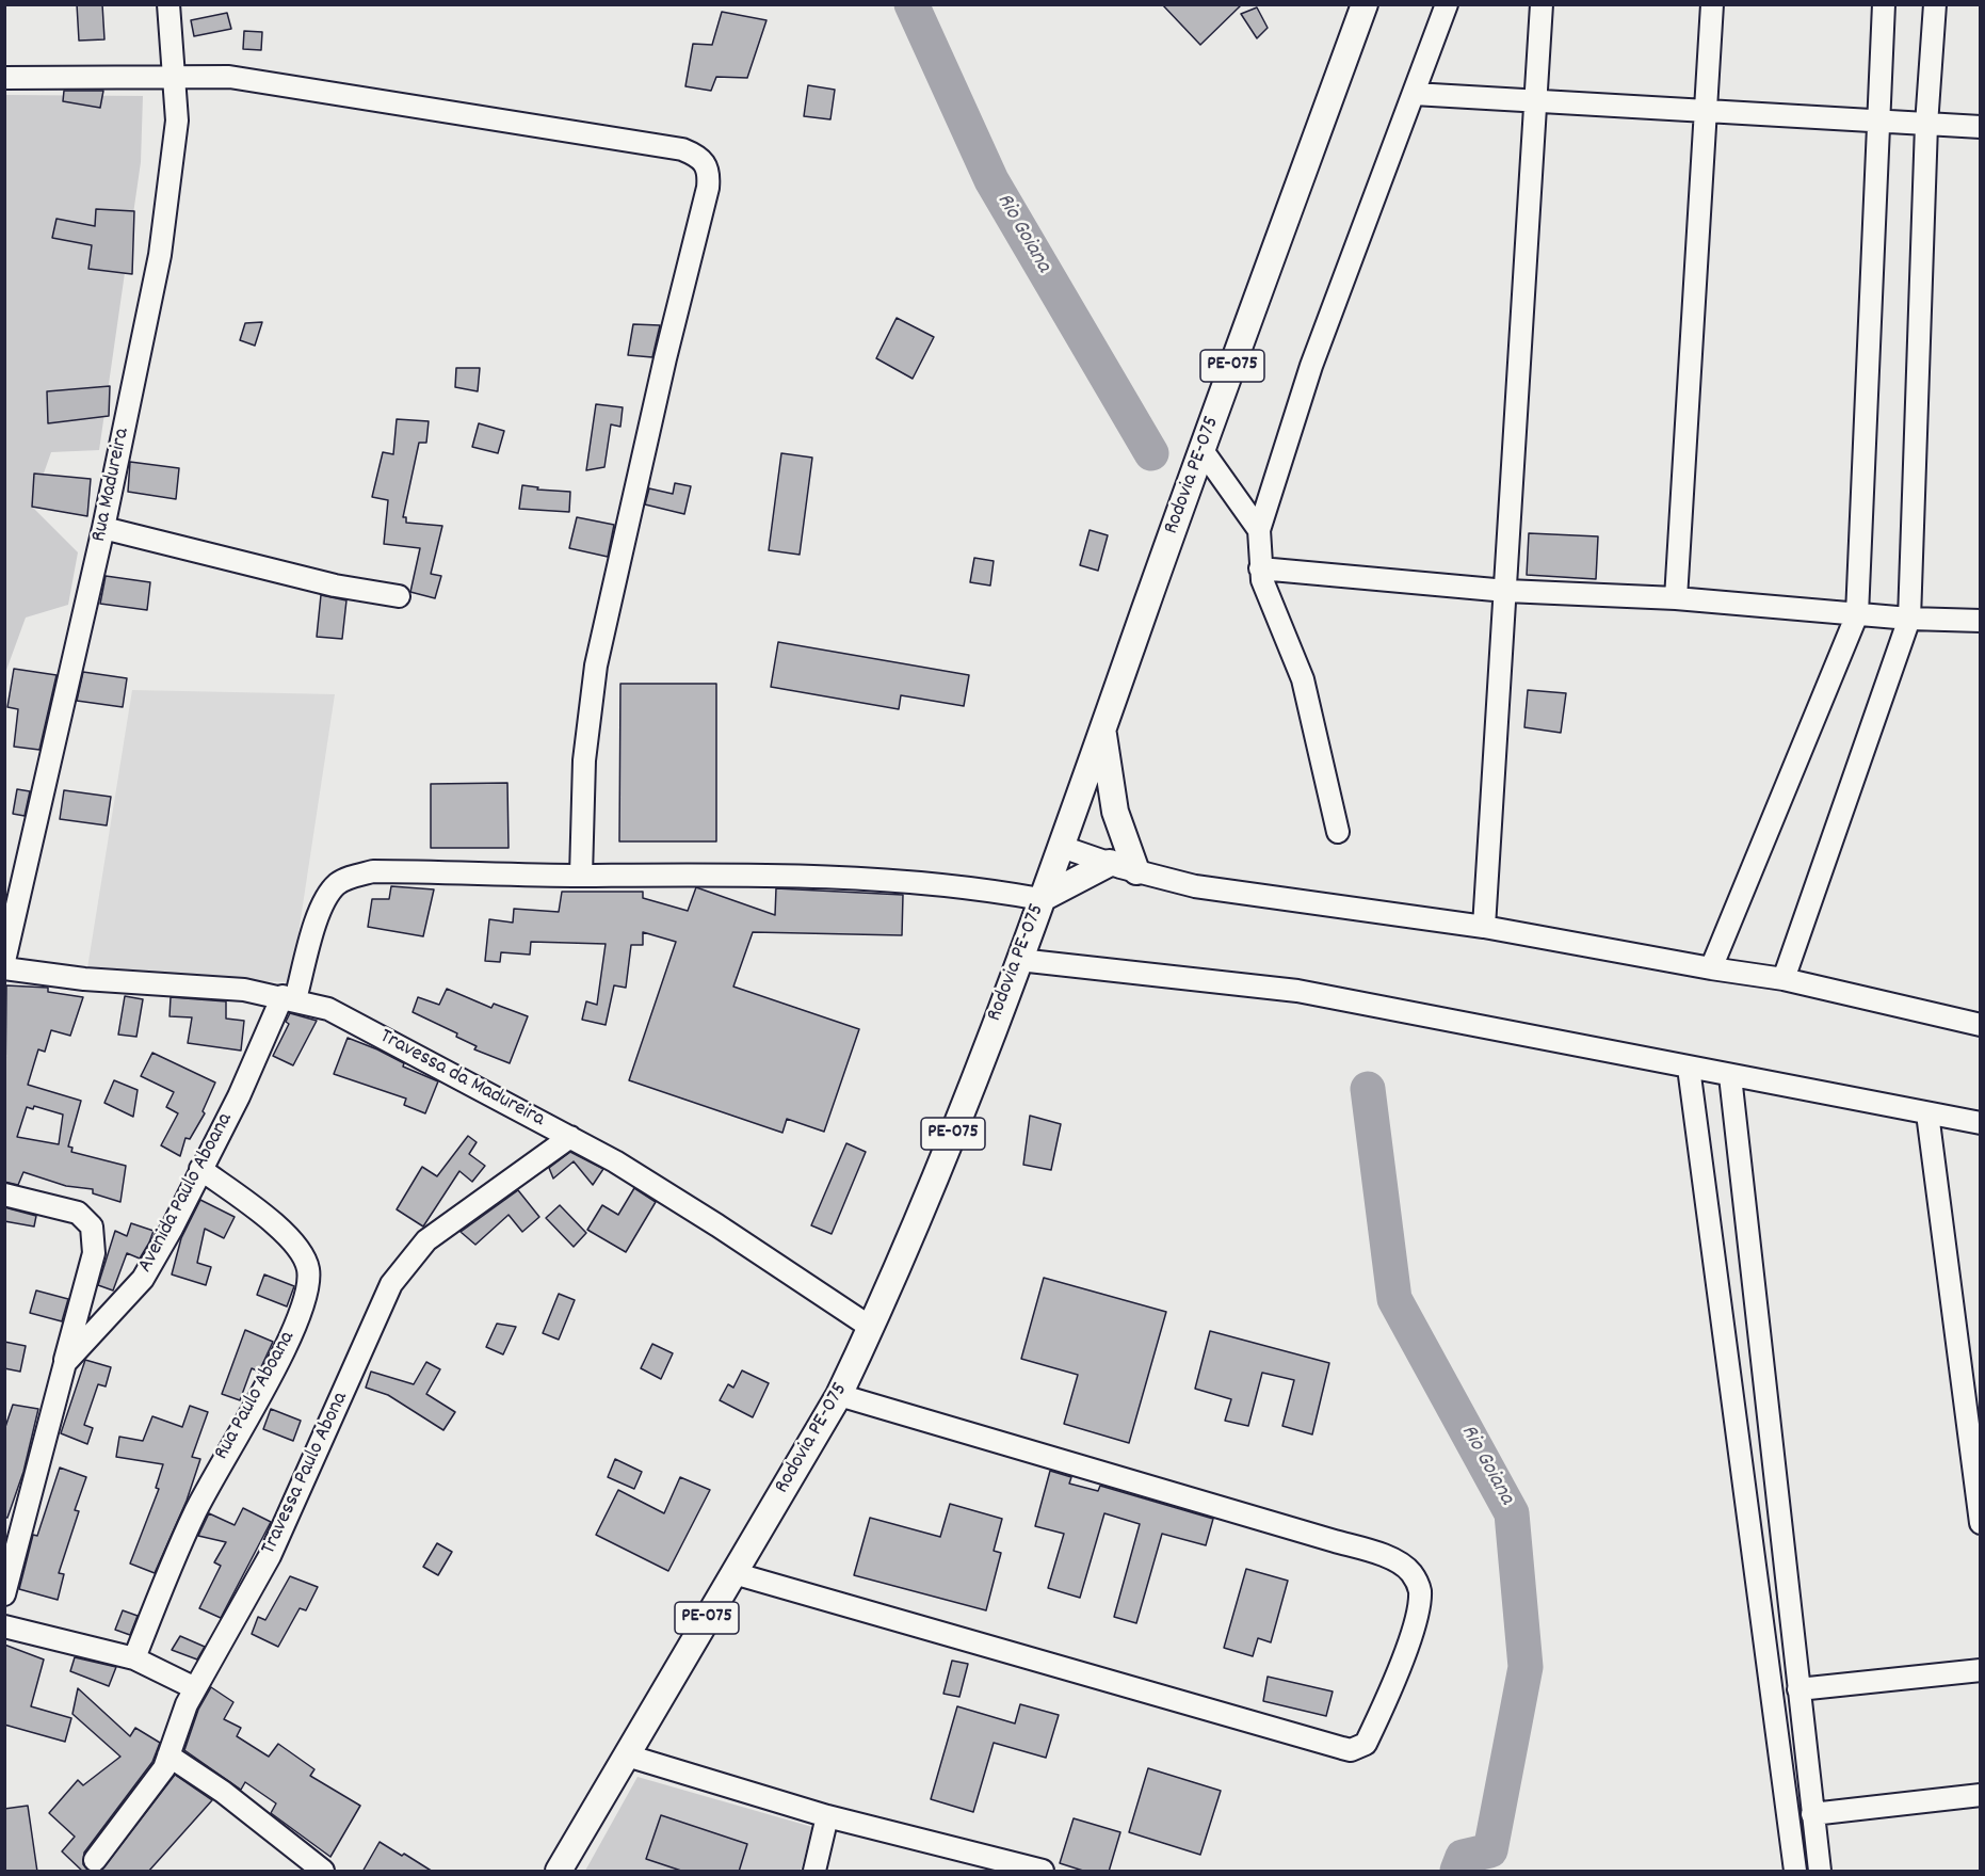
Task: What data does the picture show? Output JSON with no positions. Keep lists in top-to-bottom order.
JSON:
{
  "streets": {
    "main road": ["PE-075", "Rodovia PE-075"],
    "street": [
      "Rua Madureira",
      "Travessa da Madureira",
      "Avenida Paulo Aboana",
      "Rua Paulo Aboana",
      "Travessa Paulo Abona"
    ]
  },
  "crossings": [
    ["Rodovia PE-075", "Travessa da Madureira"],
    ["Rodovia PE-075", "Avenida Paulo Aboana"],
    ["Travessa da Madureira", "Avenida Paulo Aboana"],
    ["Travessa da Madureira", "Travessa Paulo Abona"],
    ["Avenida Paulo Aboana", "Rua Paulo Aboana"]
  ],
  "water": ["Rio Goiana"]
}
